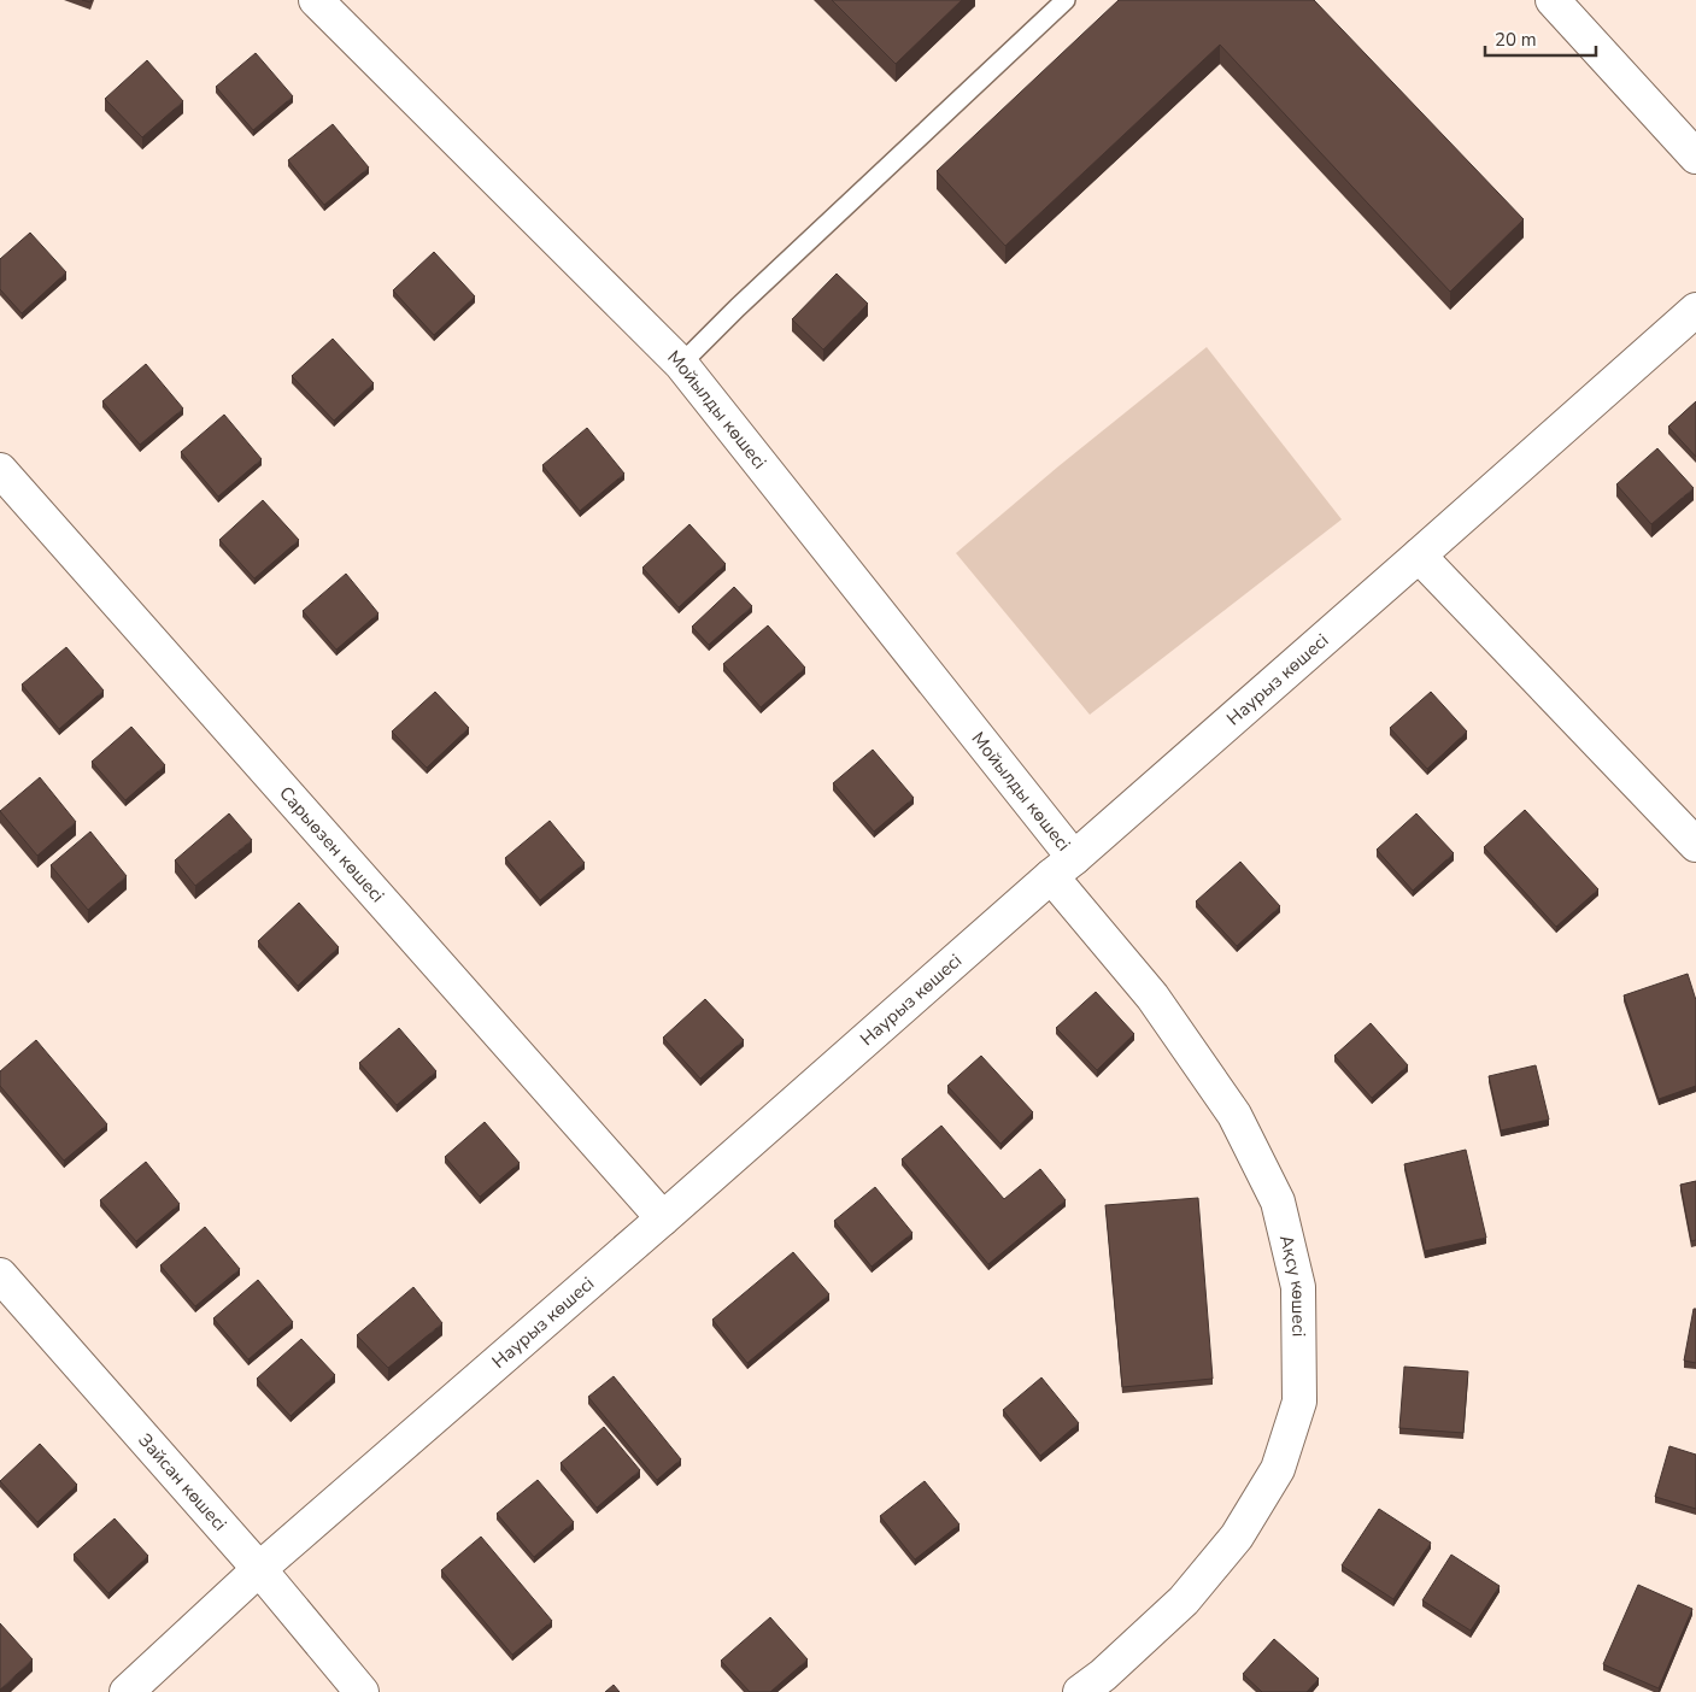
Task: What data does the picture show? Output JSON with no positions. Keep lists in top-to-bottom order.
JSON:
{
  "streets": {
    "street": [
      "Мойылды көшесі",
      "Наурыз көшесі",
      "Сарыөзен көшесі",
      "Ақсу көшесі",
      "Зайсан көшесі"
    ]
  },
  "crossings": [
    ["Мойылды көшесі", "Наурыз көшесі"],
    ["Мойылды көшесі", "Ақсу көшесі"],
    ["Наурыз көшесі", "Сарыөзен көшесі"],
    ["Наурыз көшесі", "Ақсу көшесі"],
    ["Наурыз көшесі", "Зайсан көшесі"]
  ],
  "scale_bar": "20 m"
}
